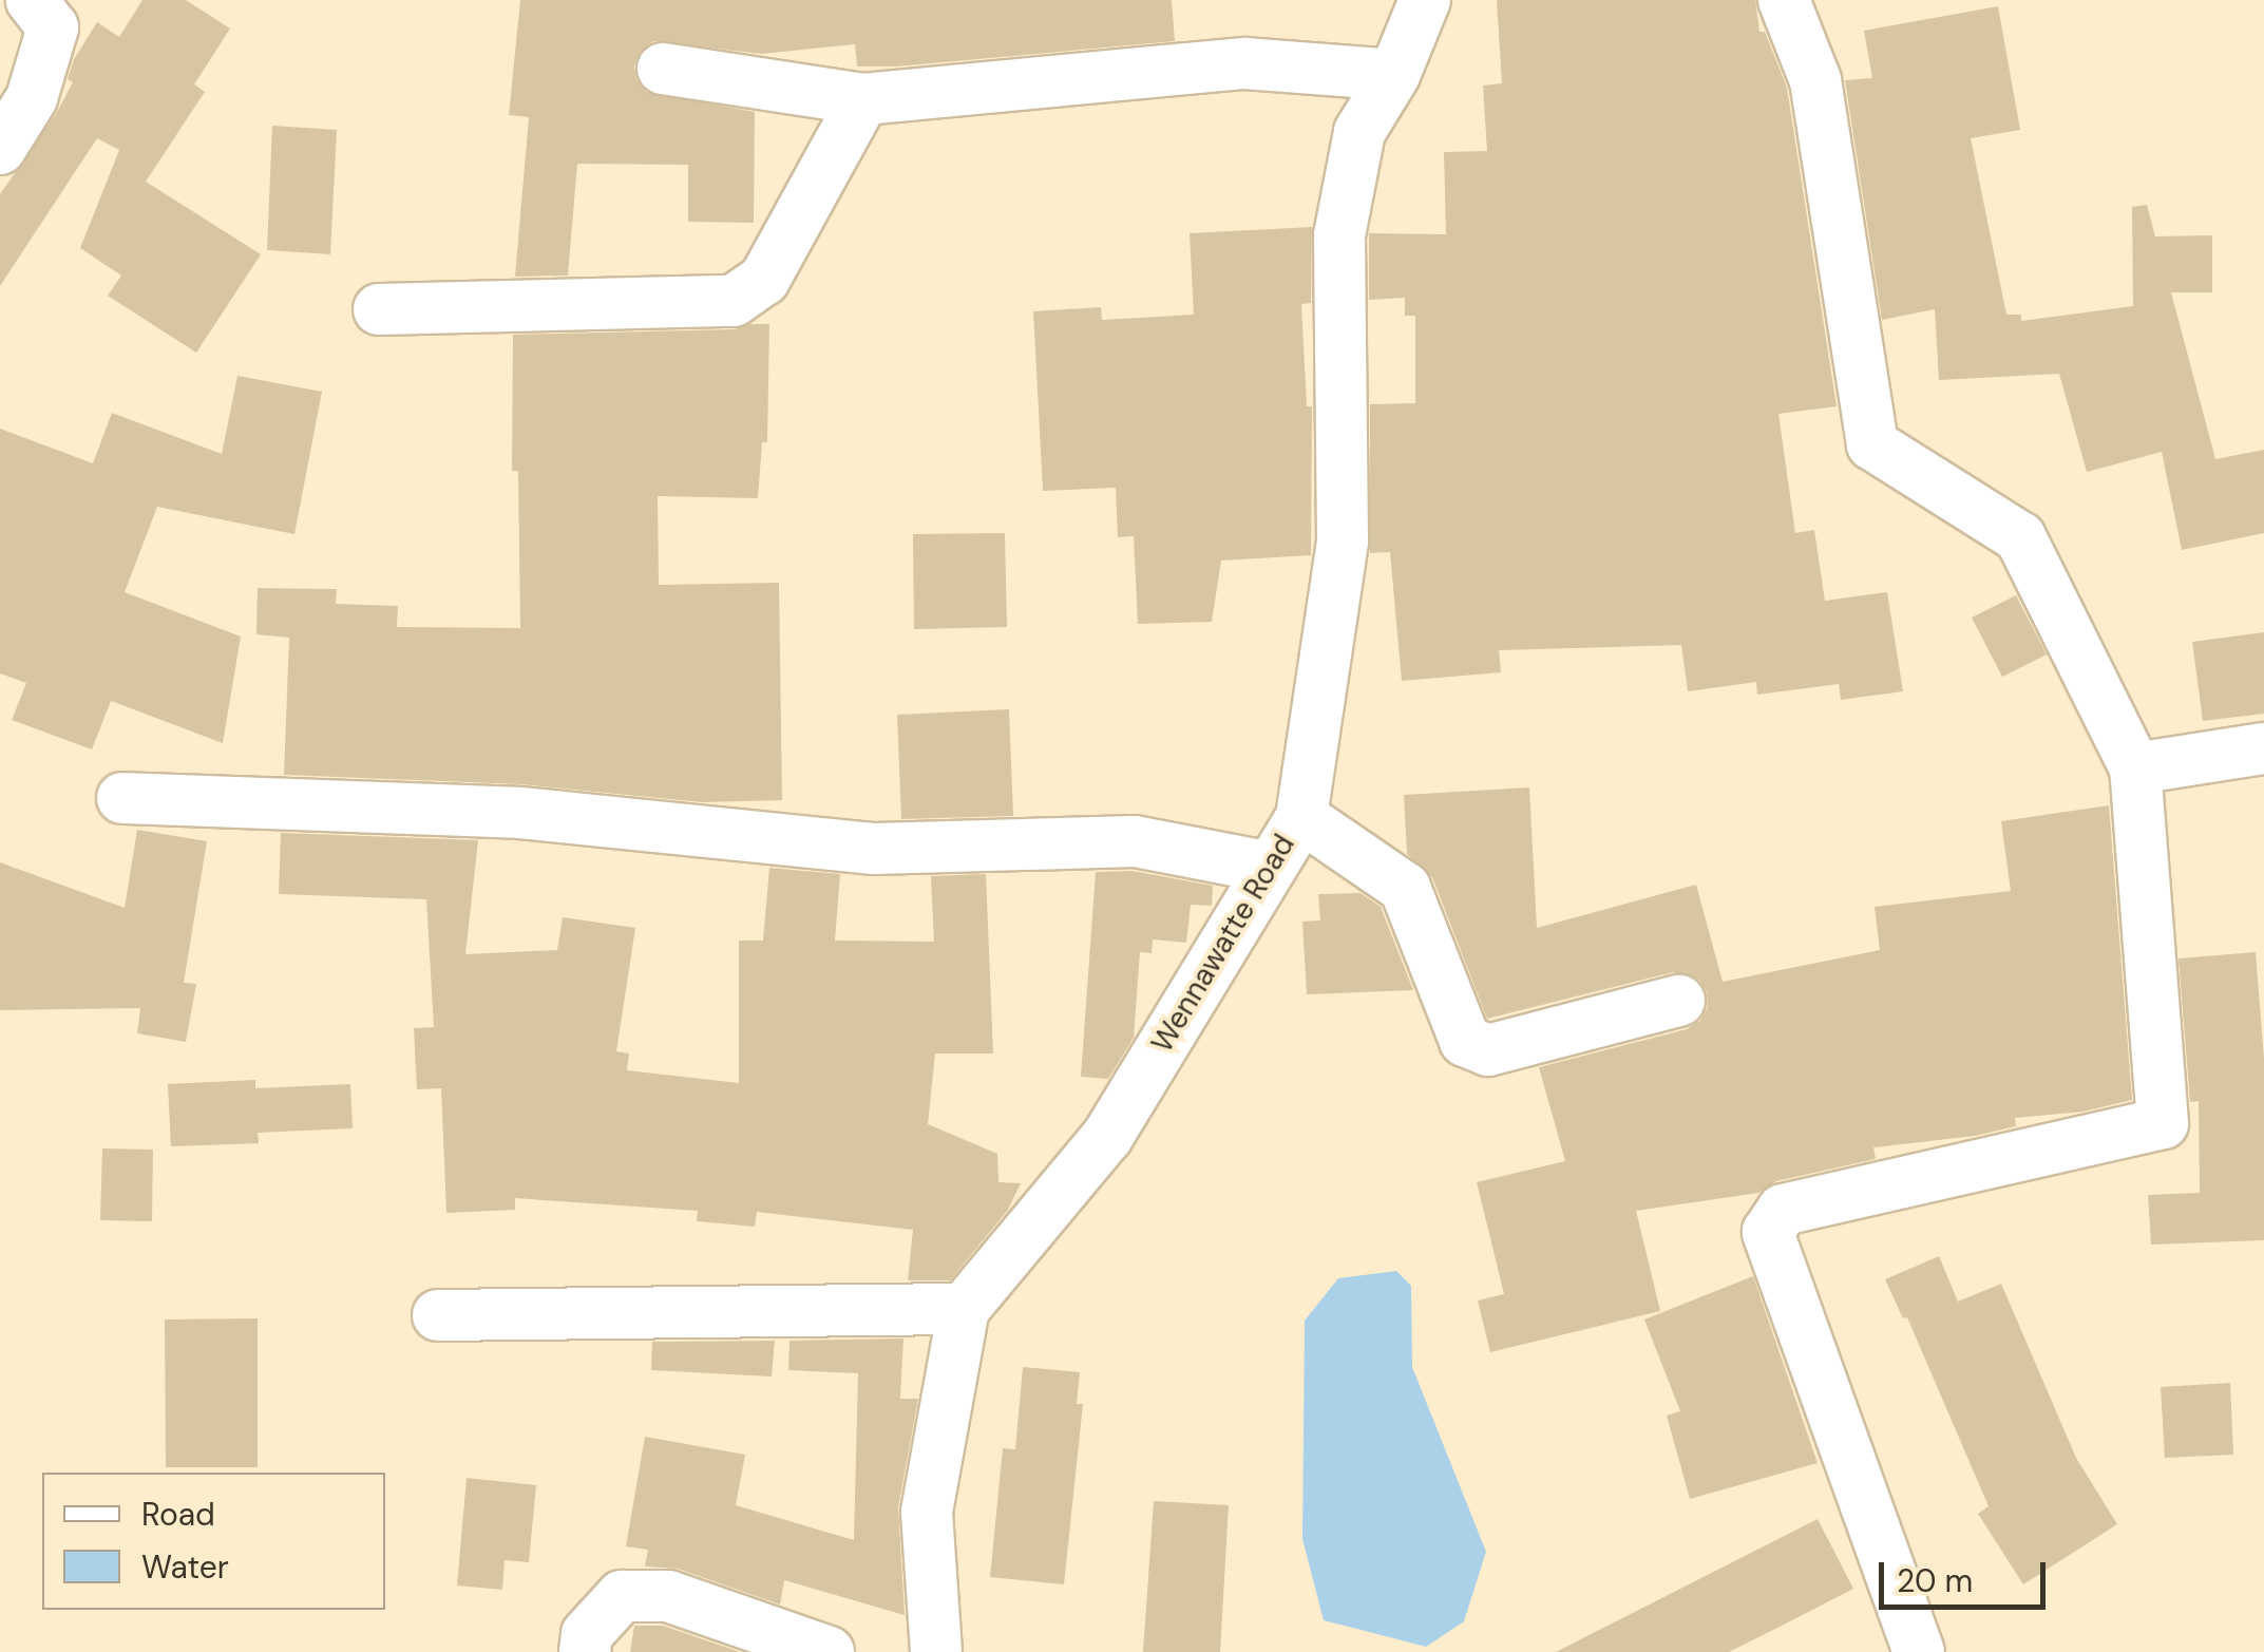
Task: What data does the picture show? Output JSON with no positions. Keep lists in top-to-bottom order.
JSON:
{
  "streets": {
    "street": ["Wennawatte Road"]
  },
  "legend": ["Road", "Water"],
  "scale_bar": "20 m"
}
